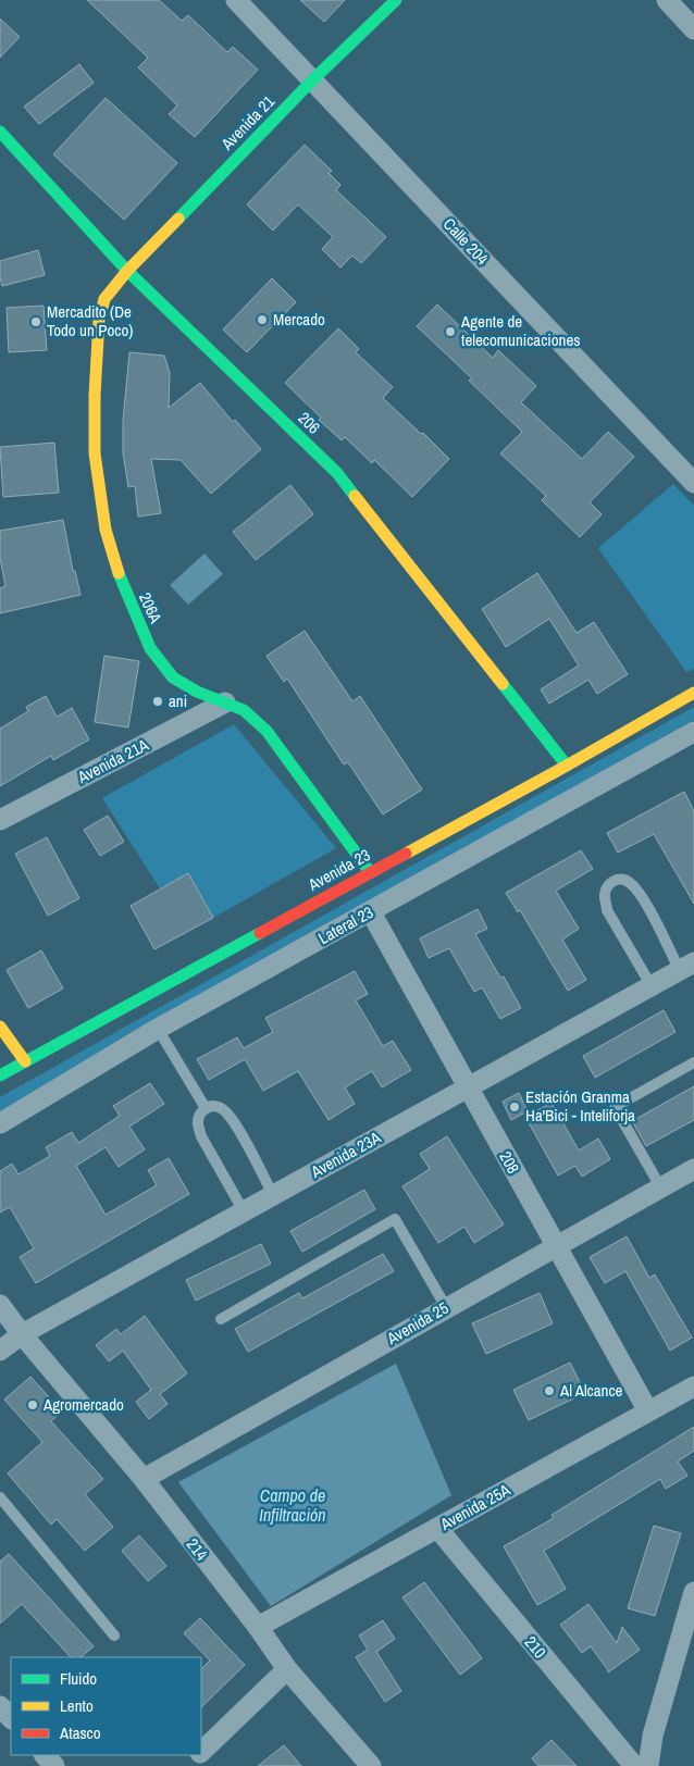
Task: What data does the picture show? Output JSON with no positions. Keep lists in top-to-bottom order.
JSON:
{
  "streets": {
    "street": [
      "Avenida 21",
      "Calle 204",
      "206",
      "206A",
      "Avenida 21A",
      "Avenida 23",
      "Lateral 23",
      "Avenida 23A",
      "208",
      "Avenida 25",
      "Avenida 25A",
      "214",
      "210"
    ]
  },
  "crossings": [
    ["Avenida 21", "Calle 204"],
    ["Avenida 21", "206"],
    ["Avenida 21", "206A"],
    ["206", "206A"],
    ["206", "Avenida 23"],
    ["206A", "Avenida 21A"],
    ["206A", "Avenida 23"],
    ["Lateral 23", "208"],
    ["Avenida 23A", "208"],
    ["Avenida 23A", "214"],
    ["208", "Avenida 25"],
    ["208", "Avenida 25A"],
    ["Avenida 25", "214"],
    ["Avenida 25A", "214"],
    ["Avenida 25A", "210"]
  ],
  "water": ["Campo de Infiltración"],
  "places": [
    "Mercado",
    "Mercadito (De Todo un Poco)",
    "Agente de telecomunicaciones",
    "ani",
    "Estación Granma Ha'Bici - Inteliforja",
    "Al Alcance",
    "Agromercado"
  ],
  "legend": ["Fluido", "Lento", "Atasco"]
}
